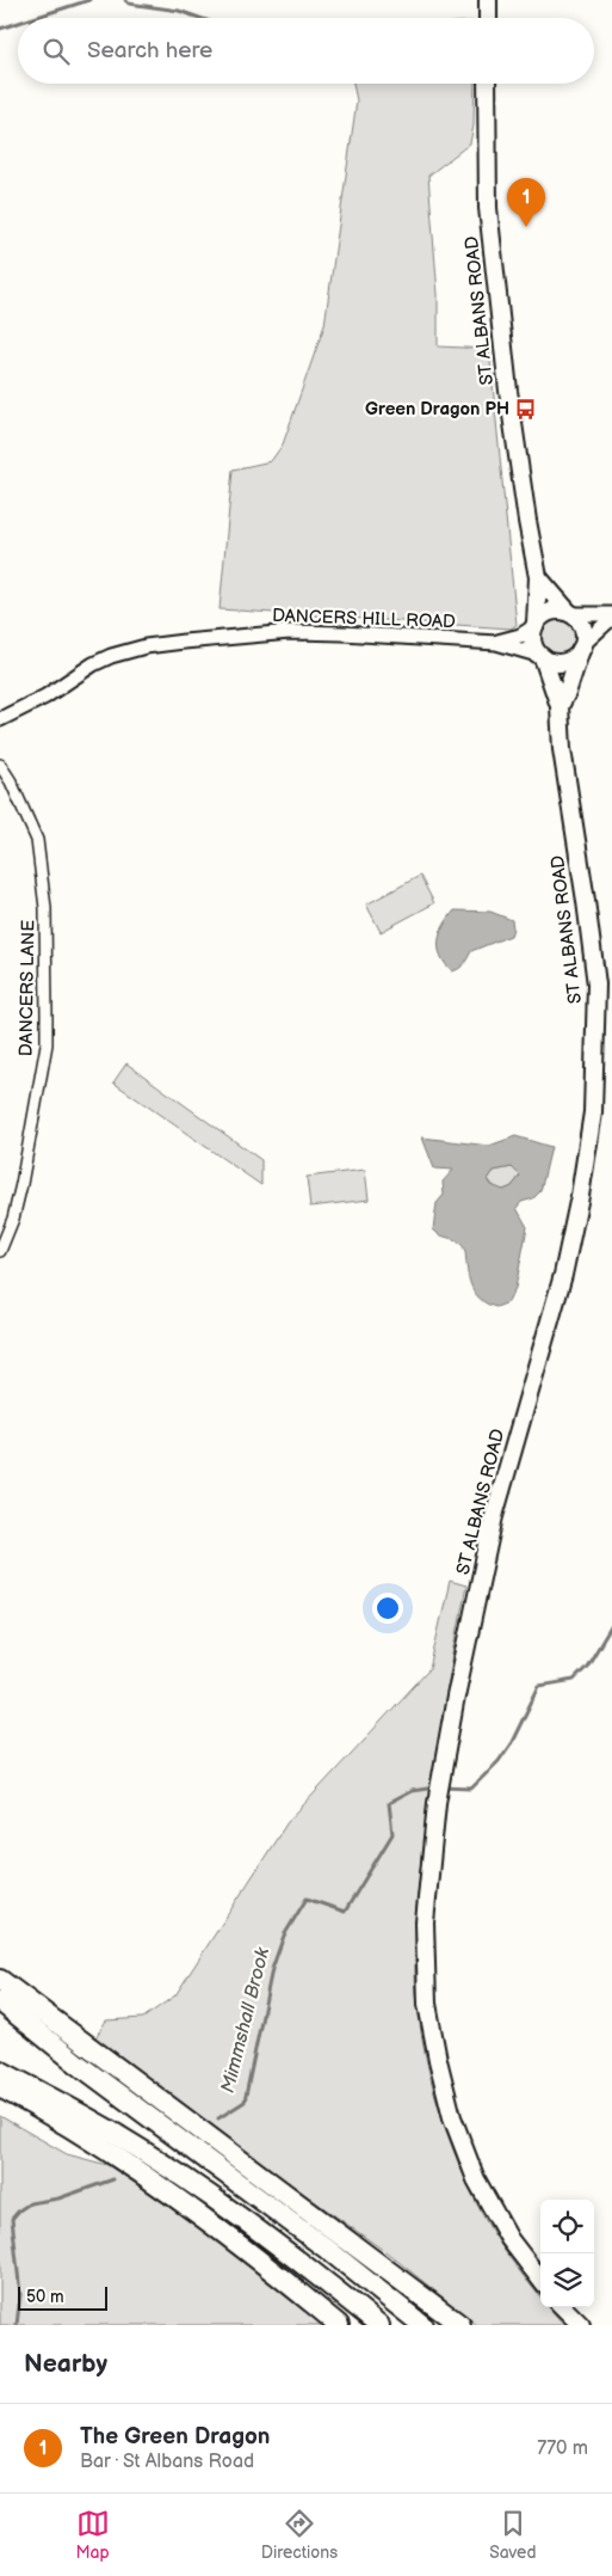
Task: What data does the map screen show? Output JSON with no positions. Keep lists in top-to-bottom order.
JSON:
{
  "streets": {
    "main road": ["ST ALBANS ROAD"],
    "street": ["DANCERS HILL ROAD", "DANCERS LANE"]
  },
  "crossings": [
    ["ST ALBANS ROAD", "DANCERS HILL ROAD"]
  ],
  "water": ["Mimmshall Brook"],
  "places": {
    "bus stop": ["Green Dragon PH"]
  },
  "scale_bar": "50 m",
  "page": {
    "search": "Search here",
    "pins": "1",
    "scale": "50 m",
    "heading": "Nearby",
    "list": [
      {
        "mark": "1",
        "name": "The Green Dragon",
        "note": "Bar · St Albans Road",
        "value": "770 m"
      }
    ],
    "nav": ["Map", "Directions", "Saved"]
  }
}
